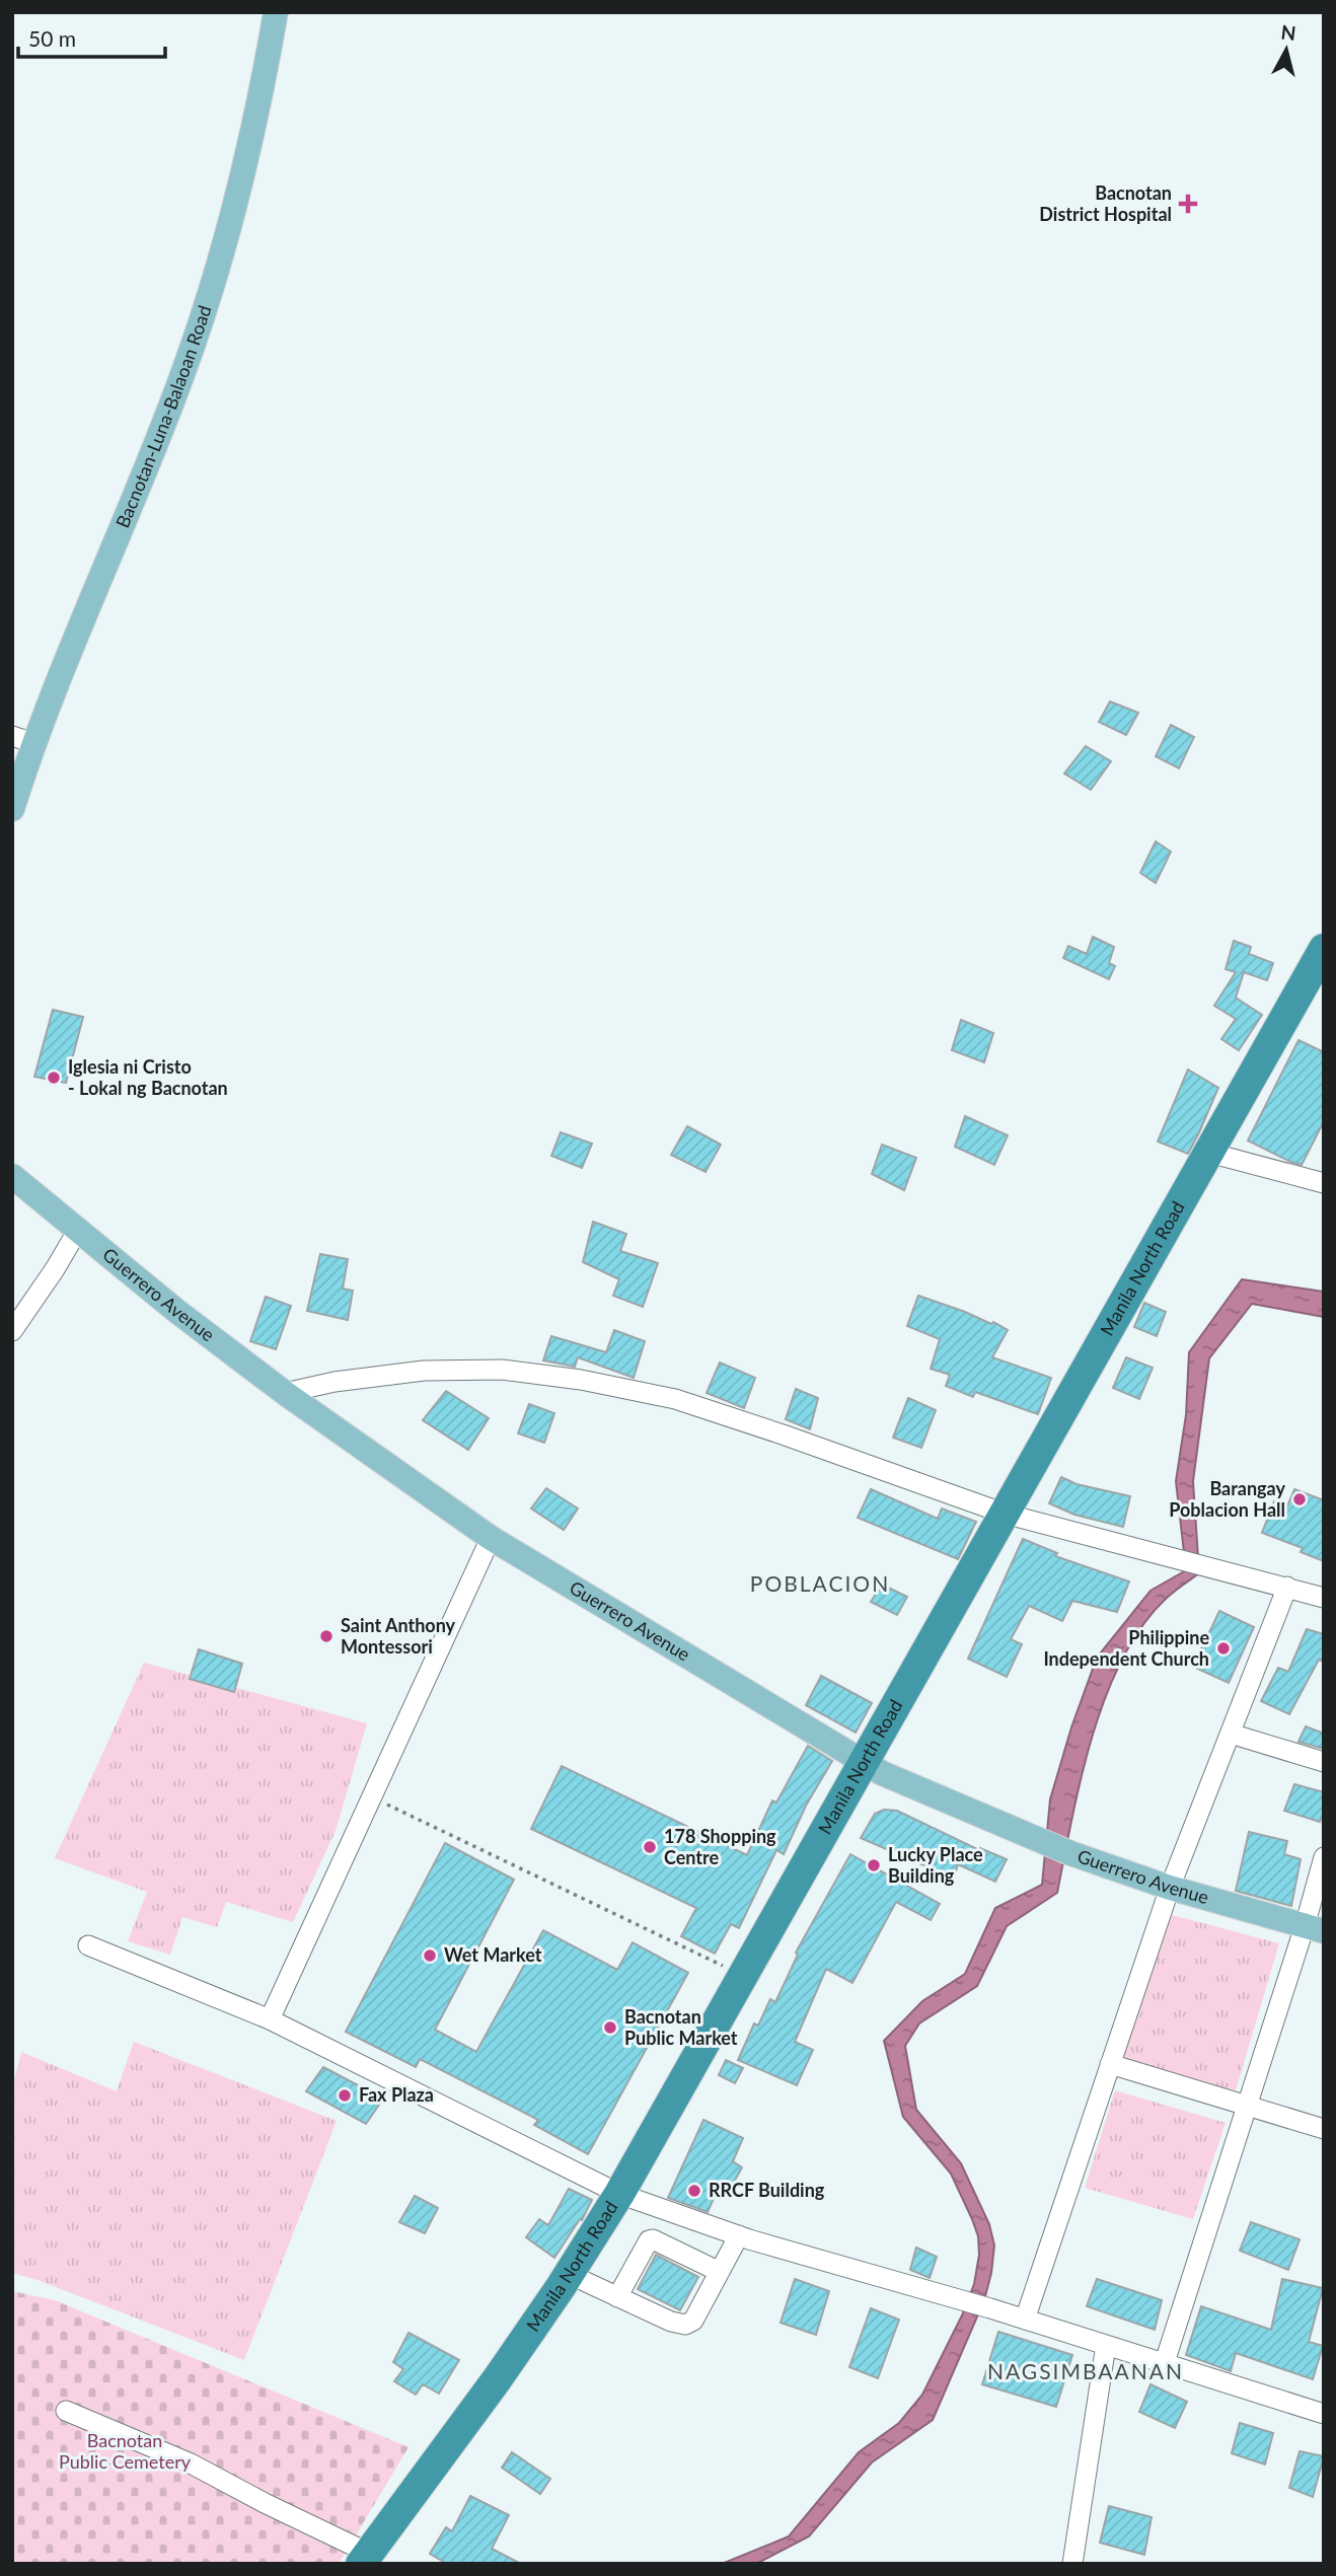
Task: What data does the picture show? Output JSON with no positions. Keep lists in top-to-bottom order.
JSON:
{
  "streets": {
    "highway": ["Manila North Road"],
    "main road": ["Bacnotan-Luna-Balaoan Road", "Guerrero Avenue"]
  },
  "crossings": [
    ["Manila North Road", "Guerrero Avenue"]
  ],
  "districts": ["POBLACION", "NAGSIMBAANAN"],
  "parks": ["Bacnotan Public Cemetery"],
  "places": {
    "health": ["Bacnotan District Hospital"],
    "other": [
      "Iglesia ni Cristo - Lokal ng Bacnotan",
      "Barangay Poblacion Hall",
      "Saint Anthony Montessori",
      "Philippine Independent Church",
      "178 Shopping Centre",
      "Lucky Place Building",
      "Wet Market",
      "Bacnotan Public Market",
      "Fax Plaza",
      "RRCF Building"
    ]
  },
  "scale_bar": "50 m",
  "north": "top"
}
